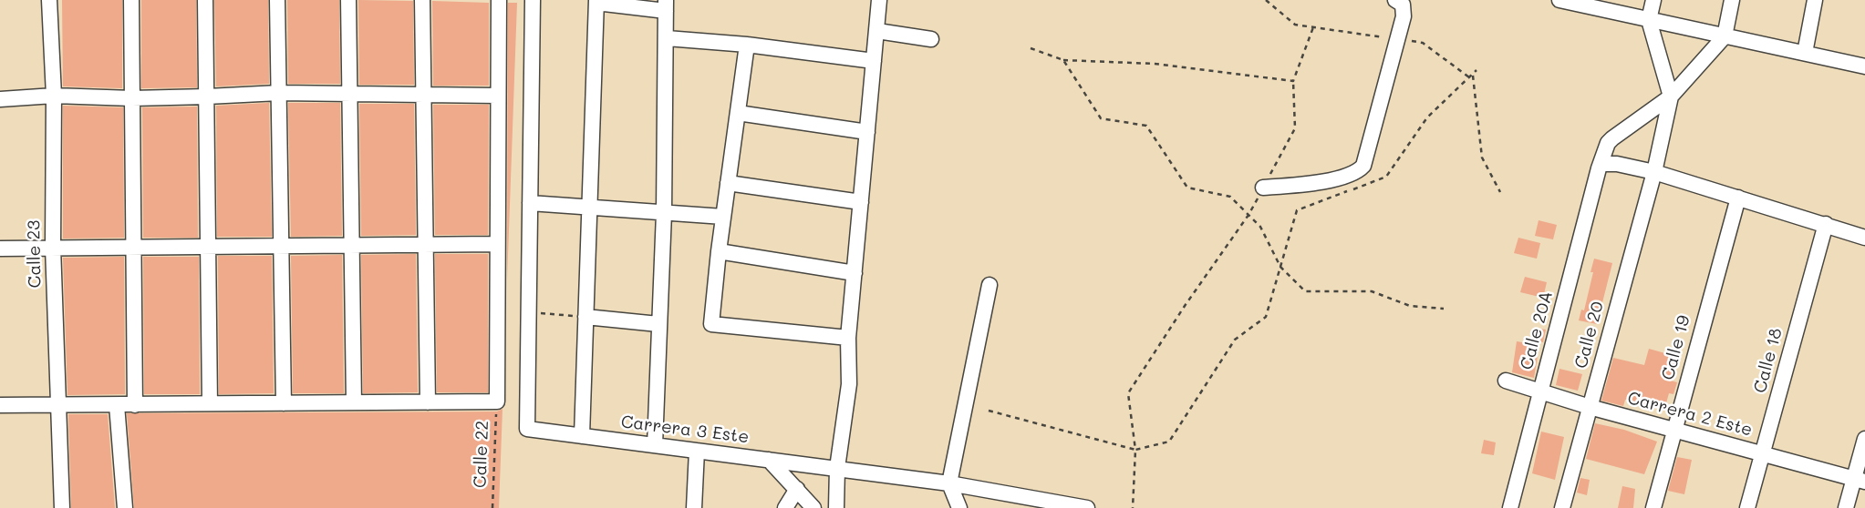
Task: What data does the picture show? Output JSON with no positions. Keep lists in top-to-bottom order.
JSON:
{
  "streets": {
    "street": [
      "Calle 23",
      "Calle 20A",
      "Calle 20",
      "Calle 19",
      "Calle 18",
      "Carrera 2 Este",
      "Carrera 3 Este"
    ],
    "path": ["Calle 22"]
  },
  "crossings": [
    ["Calle 20A", "Calle 20"],
    ["Calle 20A", "Carrera 2 Este"],
    ["Calle 20", "Carrera 2 Este"],
    ["Calle 19", "Carrera 2 Este"],
    ["Calle 18", "Carrera 2 Este"]
  ]
}
